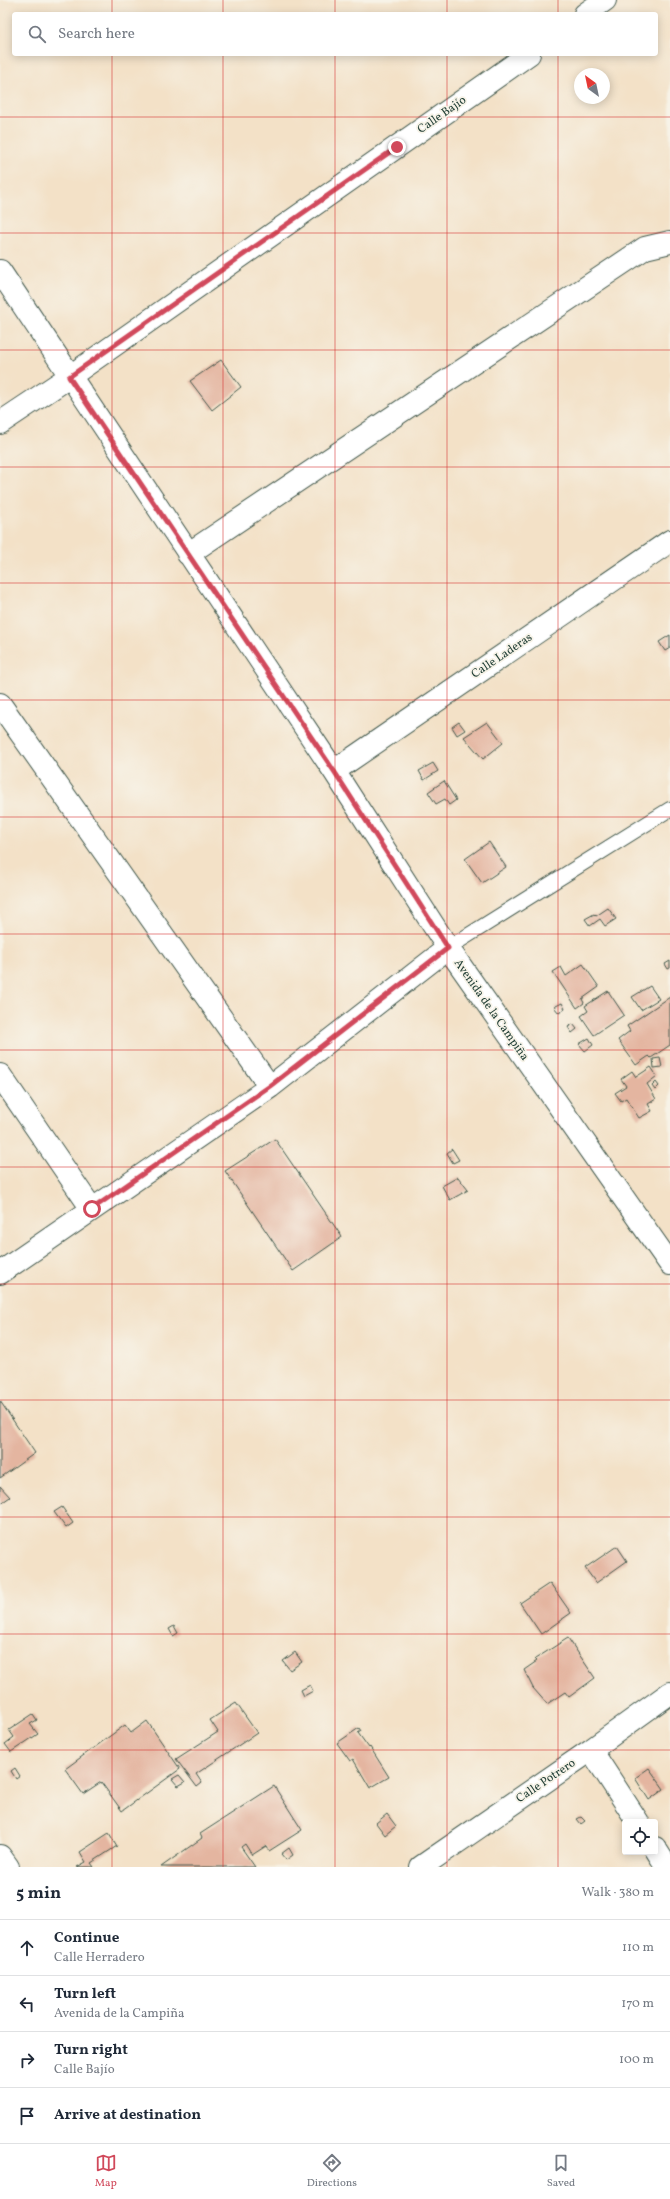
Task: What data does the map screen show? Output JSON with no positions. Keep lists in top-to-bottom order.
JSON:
{
  "streets": {
    "street": [
      "Calle Bajío",
      "Calle Laderas",
      "Avenida de la Campiña",
      "Calle Potrero"
    ]
  },
  "crossings": [
    ["Calle Bajío", "Avenida de la Campiña"],
    ["Calle Laderas", "Avenida de la Campiña"]
  ],
  "north": "top left",
  "page": {
    "search": "Search here",
    "heading": ["5 min", "Walk · 380 m"],
    "list": [
      ["Continue", "Calle Herradero", "110 m"],
      ["Turn left", "Avenida de la Campiña", "170 m"],
      ["Turn right", "Calle Bajío", "100 m"],
      "Arrive at destination"
    ],
    "nav": ["Map", "Directions", "Saved"]
  }
}
